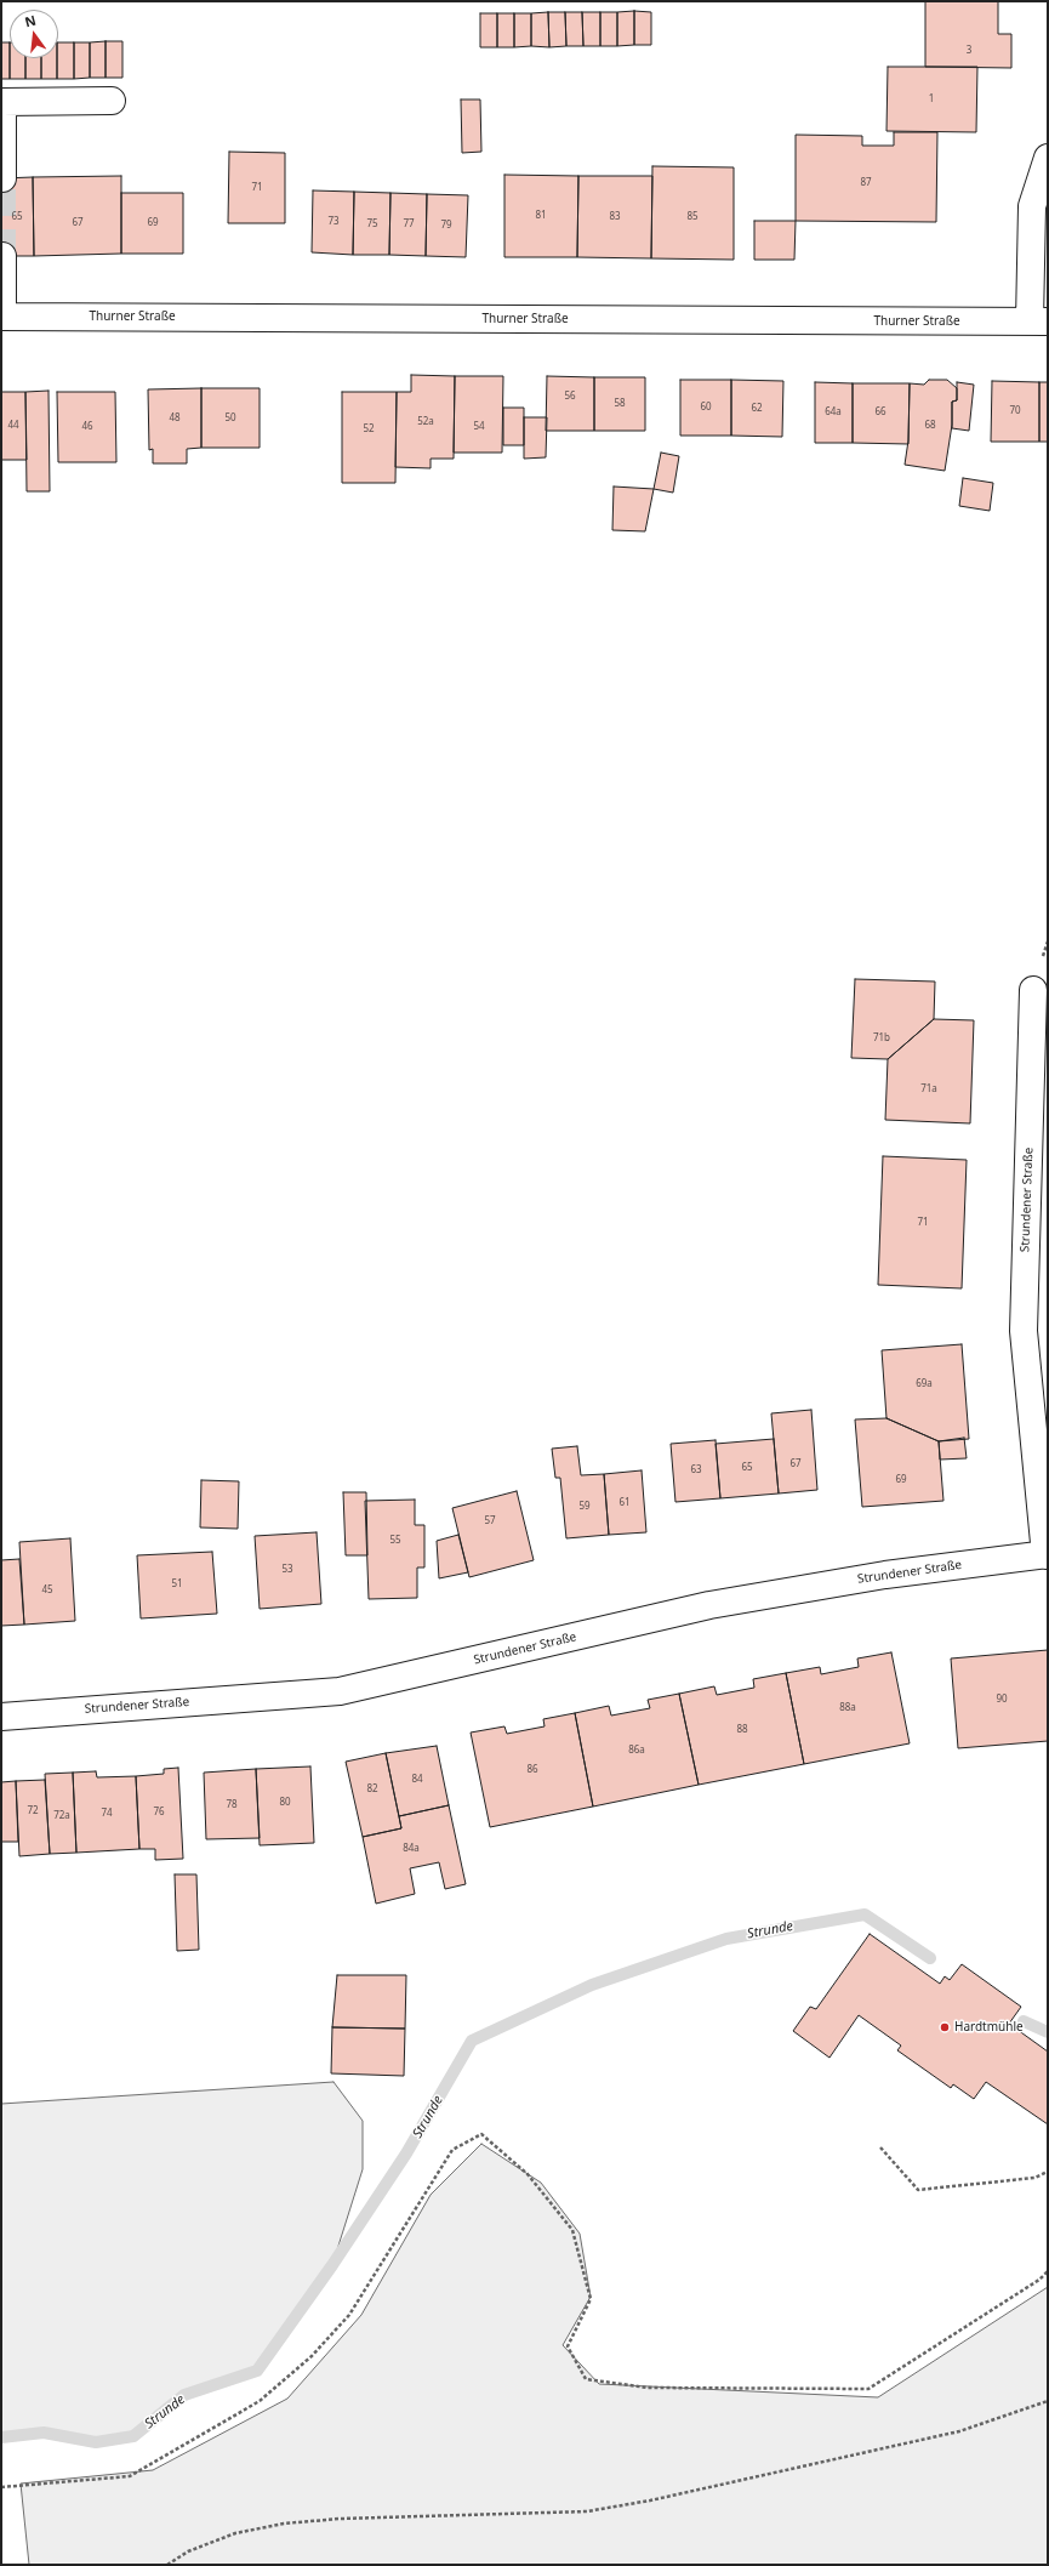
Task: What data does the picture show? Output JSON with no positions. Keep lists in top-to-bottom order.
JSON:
{
  "streets": {
    "street": ["Thurner Straße", "Strundener Straße"]
  },
  "water": ["Strunde"],
  "places": ["Hardtmühle"],
  "house_numbers": [
    "3",
    "1",
    "87",
    "71",
    "81",
    "65",
    "83",
    "85",
    "73",
    "67",
    "69",
    "75",
    "77",
    "79",
    "56",
    "58",
    "60",
    "62",
    "70",
    "64a",
    "66",
    "48",
    "50",
    "52a",
    "44",
    "68",
    "46",
    "54",
    "52",
    "71b",
    "71a",
    "71",
    "69a",
    "67",
    "65",
    "63",
    "69",
    "61",
    "59",
    "57",
    "55",
    "53",
    "51",
    "45",
    "90",
    "88a",
    "88",
    "86a",
    "86",
    "84",
    "82",
    "80",
    "78",
    "72",
    "76",
    "74",
    "72a",
    "84a"
  ],
  "north": "top"
}
